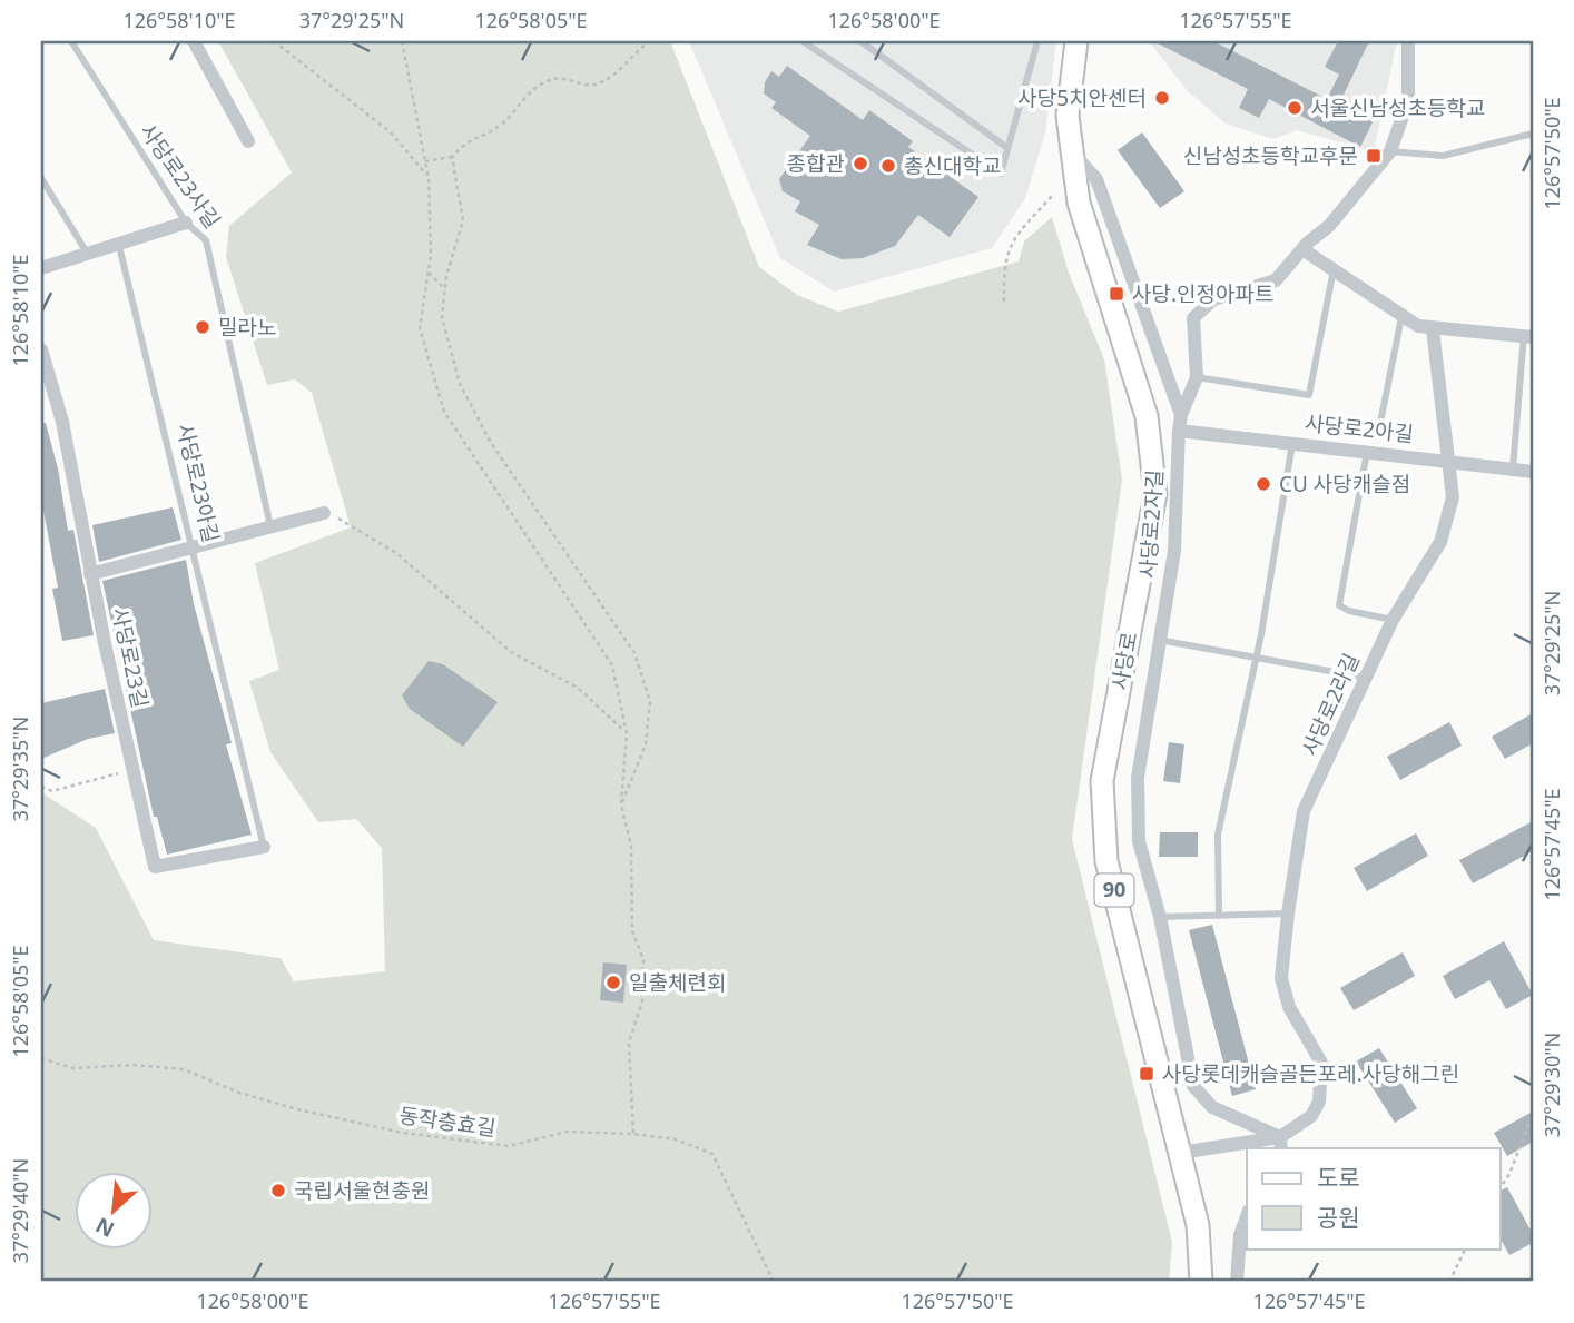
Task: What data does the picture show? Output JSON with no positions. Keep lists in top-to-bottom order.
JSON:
{
  "streets": {
    "main road": ["사당로", "90"],
    "street": [
      "사당로2아길",
      "사당로2자길",
      "사당로23길",
      "사당로2라길"
    ],
    "lane": ["사당로23사길", "사당로23아길"],
    "path": ["동작충효길"]
  },
  "crossings": [
    ["사당로2아길", "사당로2자길"],
    ["사당로2아길", "사당로2라길"],
    ["사당로23아길", "사당로23길"],
    ["사당로2자길", "사당로2라길"]
  ],
  "places": {
    "other": [
      "사당5치안센터",
      "서울신남성초등학교",
      "종합관",
      "총신대학교",
      "밀라노",
      "CU 사당캐슬점",
      "일출체련회",
      "국립서울현충원"
    ],
    "transit": ["신남성초등학교후문", "사당.인정아파트", "사당롯데캐슬골든포레.사당해그린"]
  },
  "legend": ["도로", "공원"],
  "north": "bottom left",
  "coordinates": [
    "126°58'10\"E",
    "37°29'25\"N",
    "126°58'05\"E",
    "126°58'00\"E",
    "126°57'55\"E",
    "126°57'50\"E",
    "37°29'35\"N",
    "126°57'45\"E",
    "37°29'30\"N",
    "37°29'40\"N"
  ]
}
